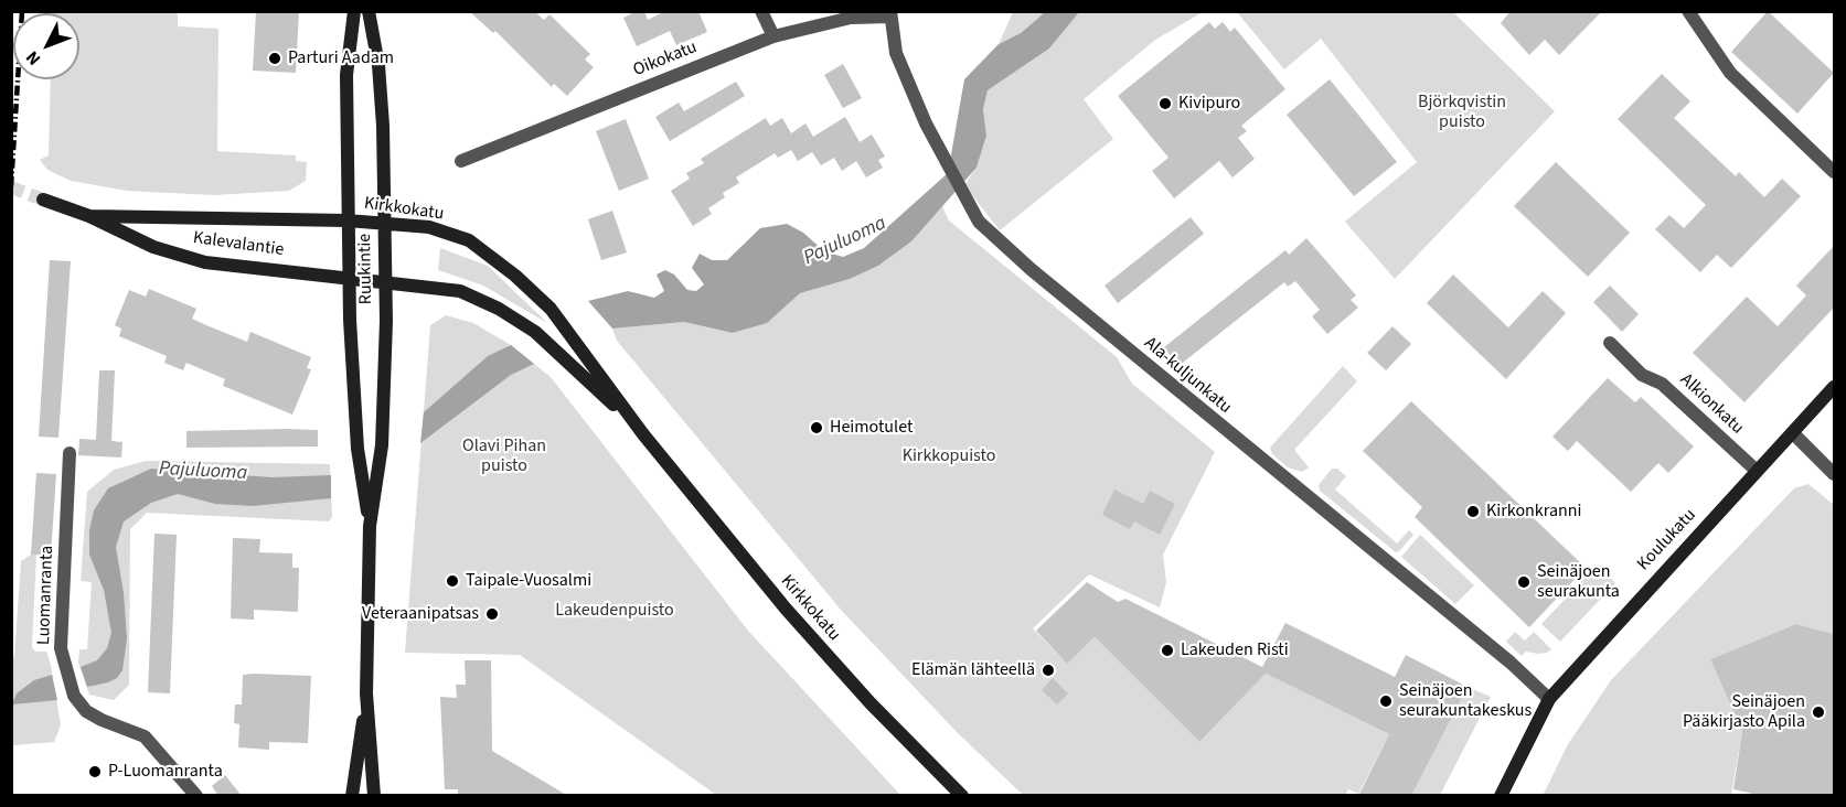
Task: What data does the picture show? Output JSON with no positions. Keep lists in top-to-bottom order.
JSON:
{
  "streets": {
    "main road": [
      "Kirkkokatu",
      "Kalevalantie",
      "Ruukintie",
      "Koulukatu"
    ],
    "street": [
      "Oikokatu",
      "Ala-kuljunkatu",
      "Alkionkatu",
      "Luomanranta"
    ]
  },
  "crossings": [
    ["Oikokatu", "Ala-kuljunkatu"],
    ["Kirkkokatu", "Kalevalantie"],
    ["Kirkkokatu", "Ruukintie"],
    ["Kalevalantie", "Ruukintie"],
    ["Ala-kuljunkatu", "Koulukatu"],
    ["Alkionkatu", "Koulukatu"]
  ],
  "water": ["Pajuluoma"],
  "parks": [
    "Björkqvistin puisto",
    "Olavi Pihan puisto",
    "Kirkkopuisto",
    "Lakeudenpuisto"
  ],
  "places": [
    "Parturi Aadam",
    "Kivipuro",
    "Heimotulet",
    "Kirkonkranni",
    "Taipale-Vuosalmi",
    "Seinäjoen seurakunta",
    "Veteraanipatsas",
    "Lakeuden Risti",
    "Elämän lähteellä",
    "Seinäjoen seurakuntakeskus",
    "Seinäjoen Pääkirjasto Apila",
    "P-Luomanranta"
  ],
  "north": "bottom left"
}
